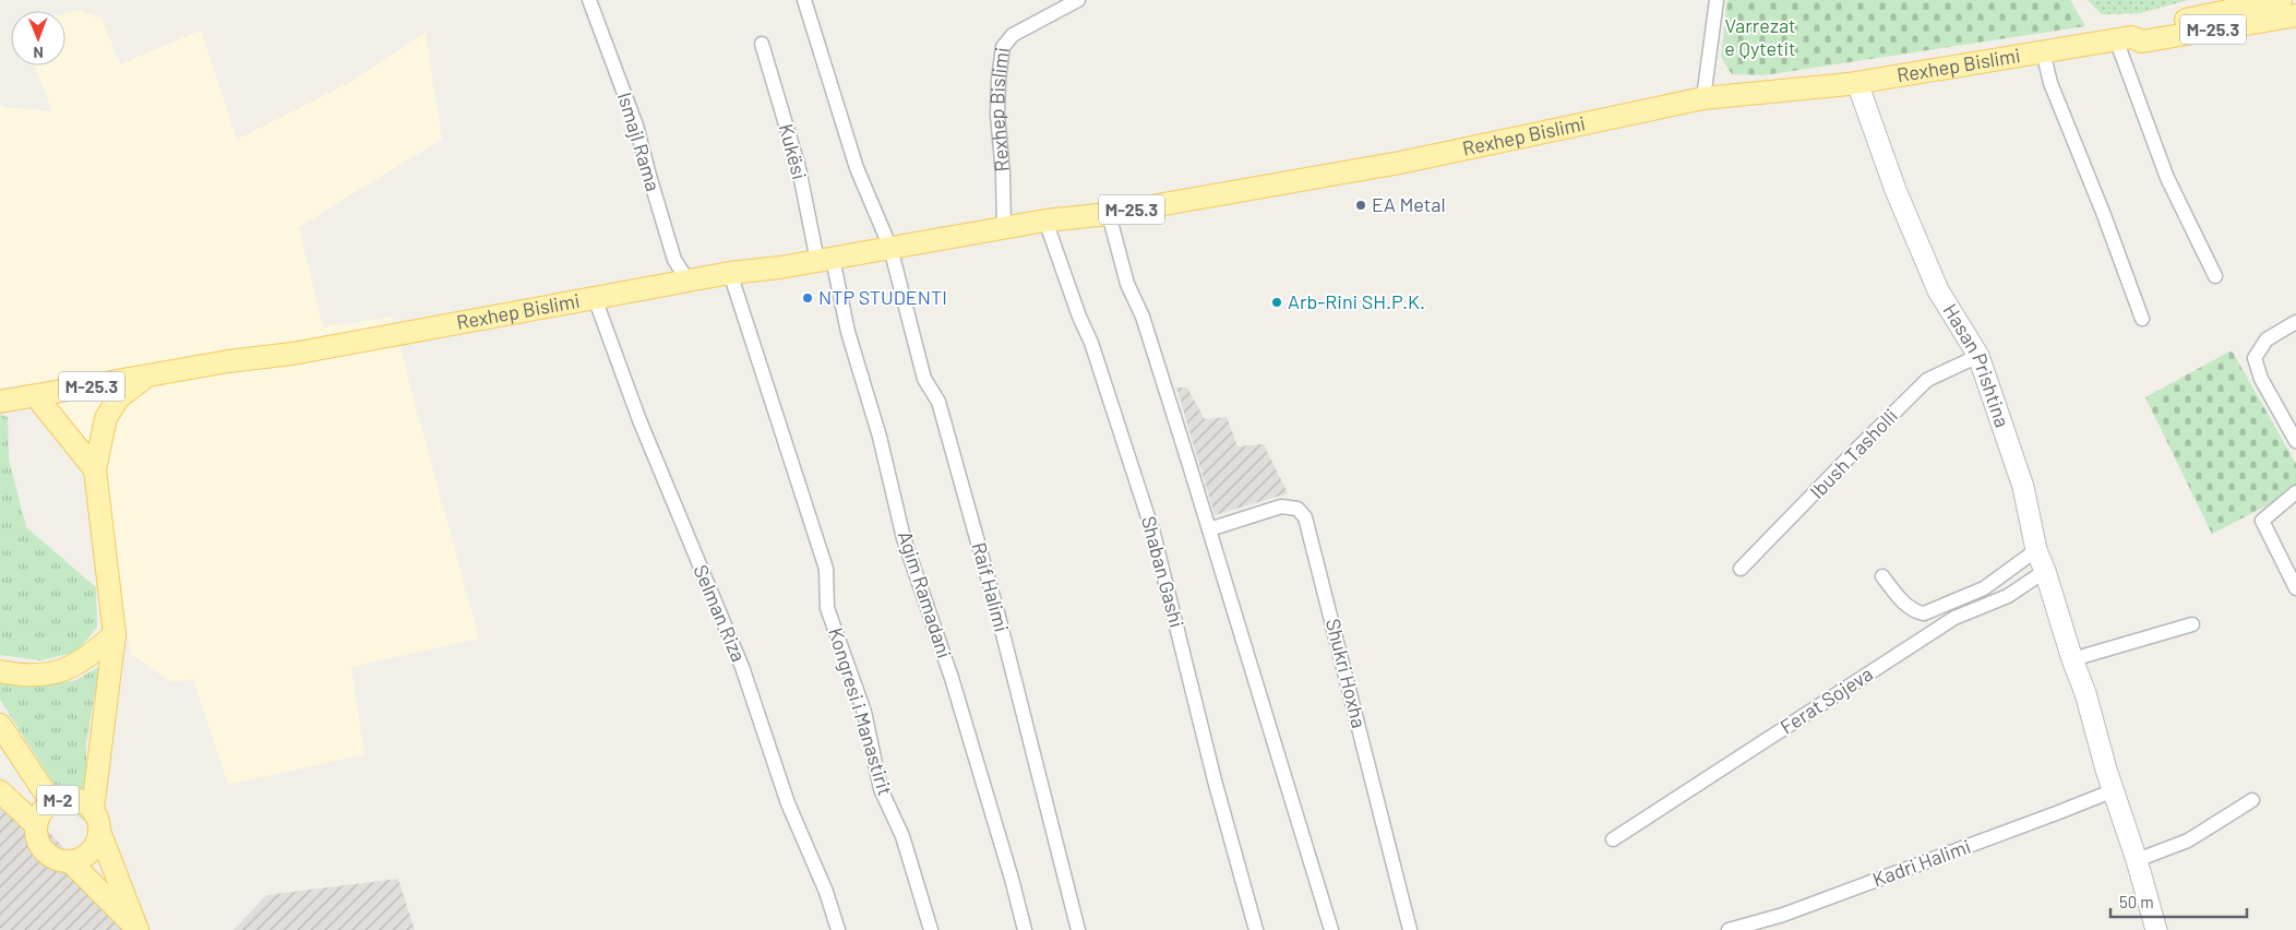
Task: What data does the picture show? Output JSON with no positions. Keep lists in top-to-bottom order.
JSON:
{
  "streets": {
    "main road": ["M-25.3", "Rexhep Bislimi", "M-2"],
    "street": [
      "Ismajl Rama",
      "Kukësi",
      "Hasan Prishtina",
      "Ibush Tasholli",
      "Shaban Gashi",
      "Raif Halimi",
      "Agim Ramadani",
      "Selman Riza",
      "Shukri Hoxha",
      "Ferat Sojeva",
      "Kongresi i Manastirit",
      "Kadri Halimi"
    ]
  },
  "crossings": [
    ["M-25.3", "Rexhep Bislimi"],
    ["Rexhep Bislimi", "Ismajl Rama"],
    ["Rexhep Bislimi", "Kukësi"],
    ["Rexhep Bislimi", "Hasan Prishtina"],
    ["Rexhep Bislimi", "Shaban Gashi"],
    ["Rexhep Bislimi", "Raif Halimi"],
    ["Rexhep Bislimi", "Agim Ramadani"],
    ["Rexhep Bislimi", "Selman Riza"],
    ["Rexhep Bislimi", "Kongresi i Manastirit"],
    ["Kukësi", "Agim Ramadani"],
    ["Hasan Prishtina", "Ibush Tasholli"],
    ["Hasan Prishtina", "Ferat Sojeva"],
    ["Hasan Prishtina", "Kadri Halimi"]
  ],
  "parks": ["Varrezat e Qytetit"],
  "places": ["EA Metal", "NTP STUDENTI", "Arb-Rini SH.P.K."],
  "scale_bar": "50 m",
  "north": "bottom"
}
